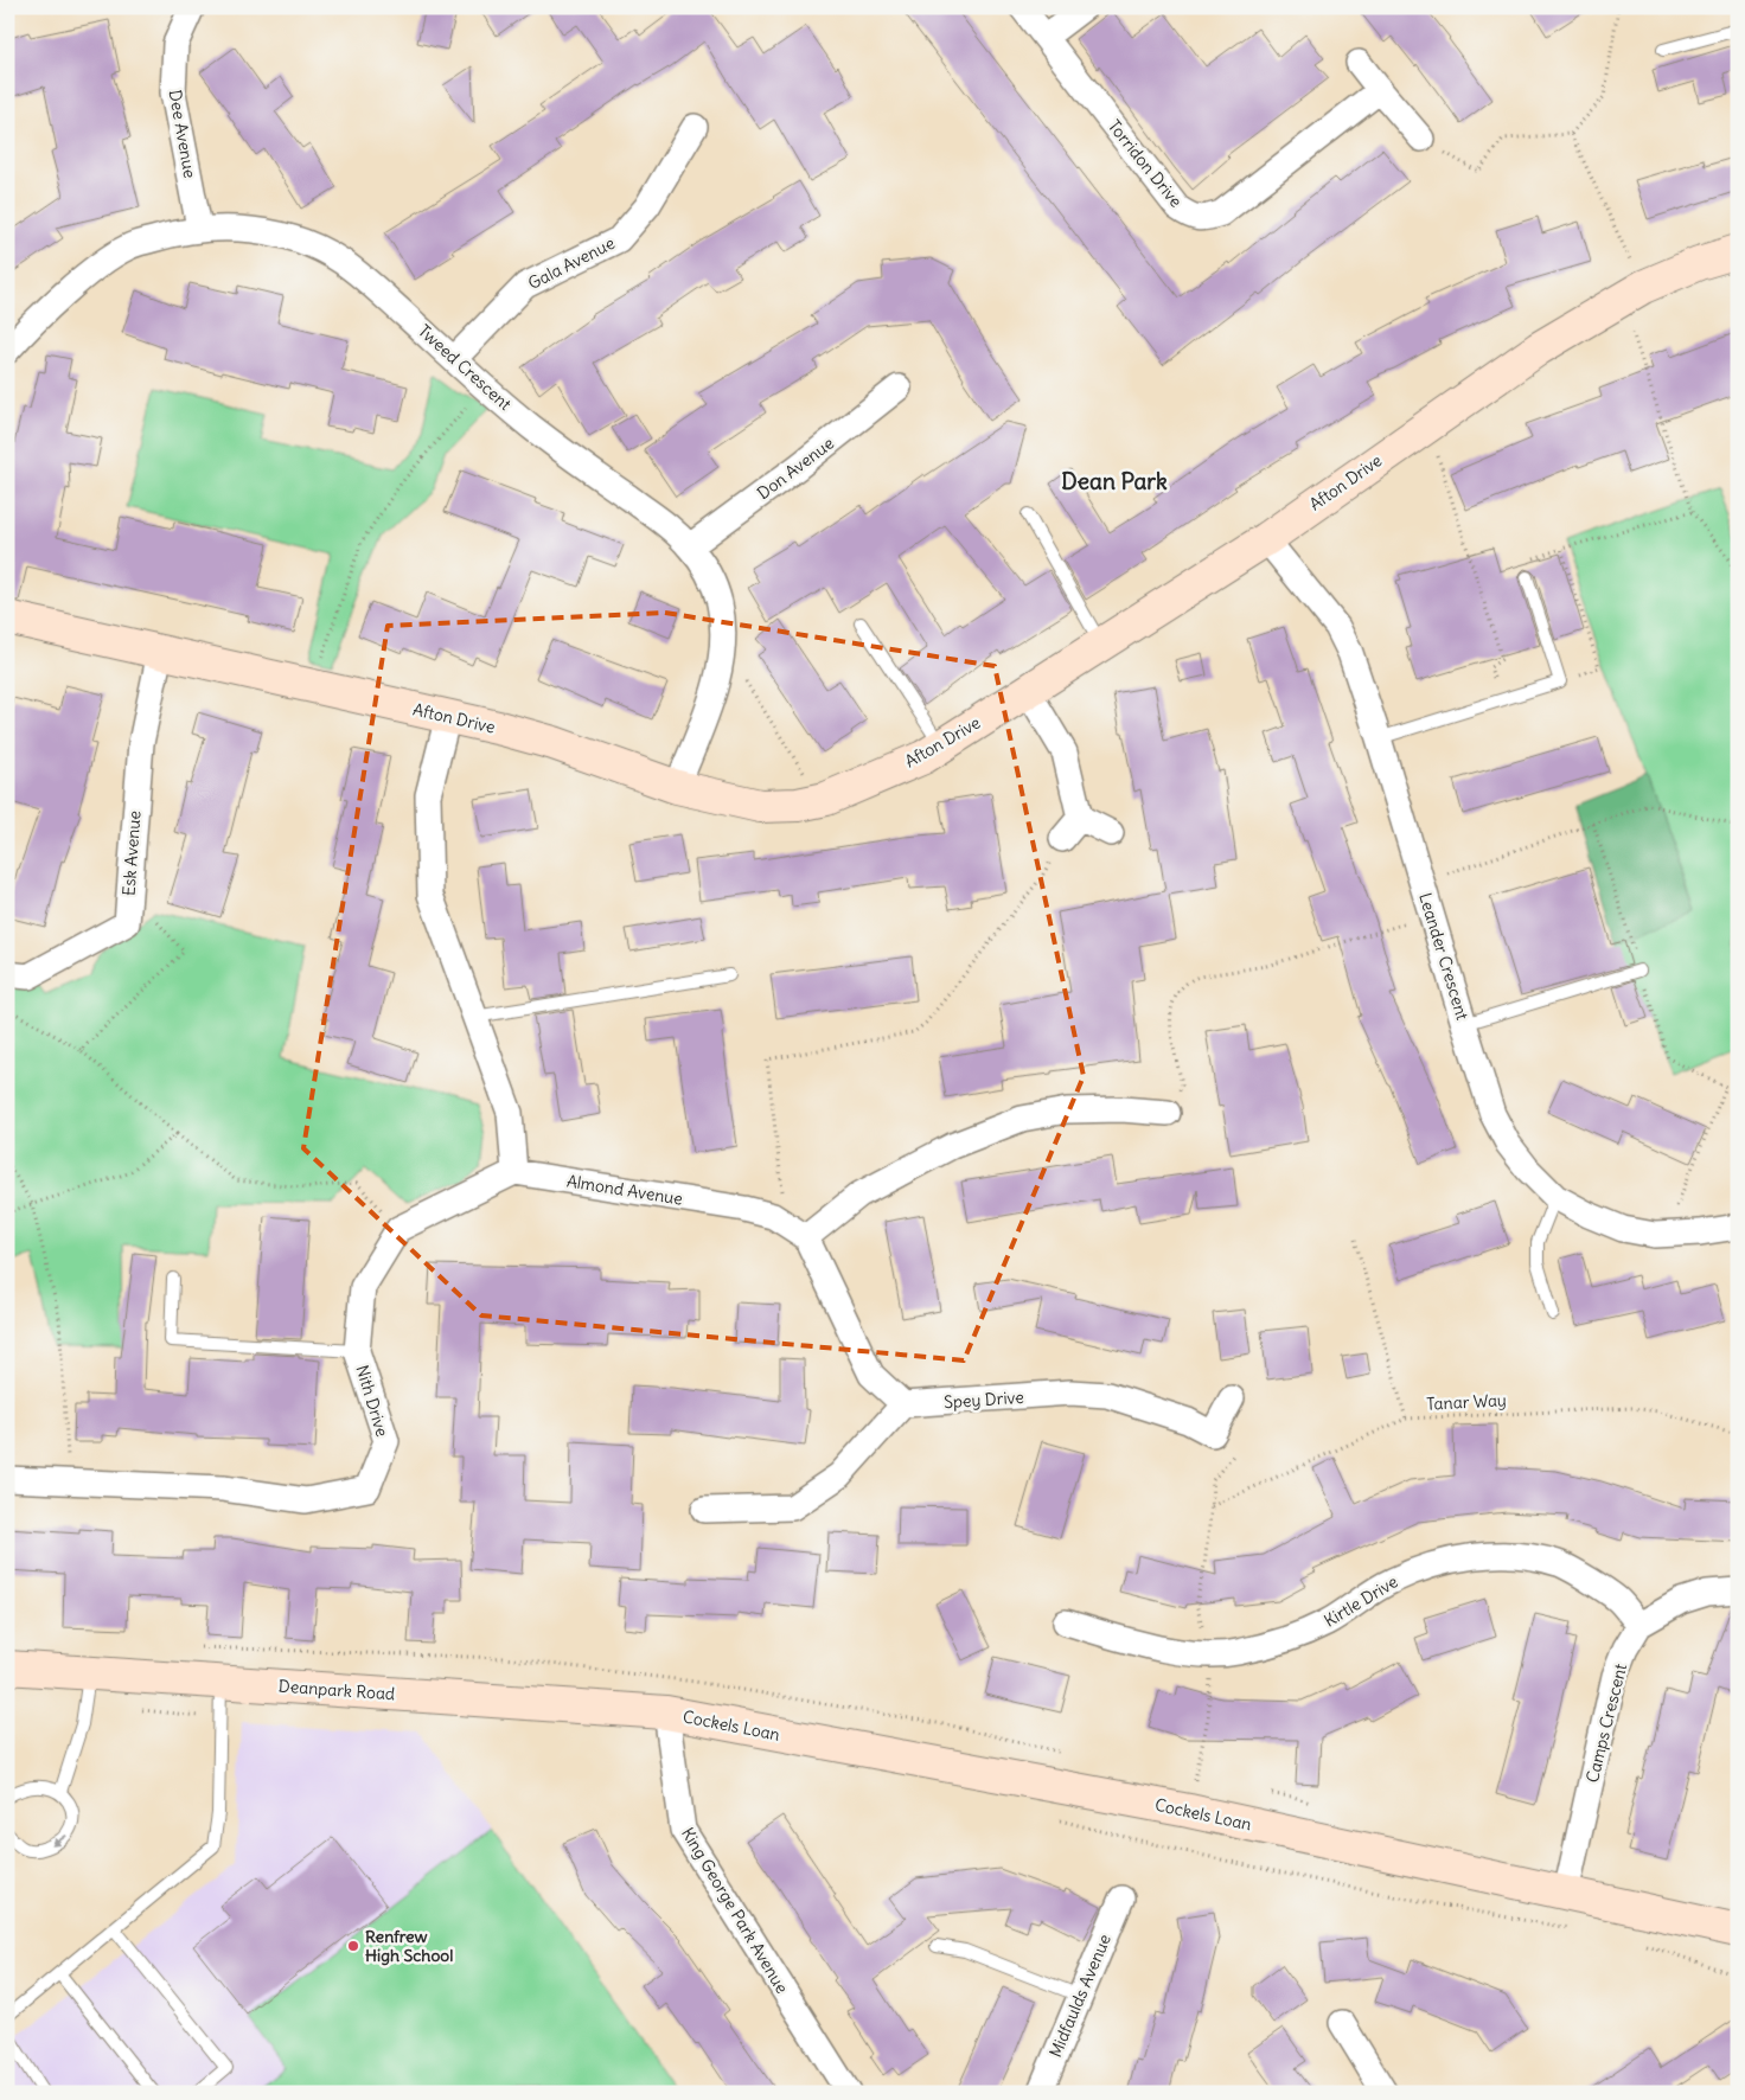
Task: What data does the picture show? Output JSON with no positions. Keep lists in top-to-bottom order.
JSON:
{
  "streets": {
    "street": [
      "Dee Avenue",
      "Torridon Drive",
      "Gala Avenue",
      "Tweed Crescent",
      "Don Avenue",
      "Afton Drive",
      "Esk Avenue",
      "Leander Crescent",
      "Almond Avenue",
      "Spey Drive",
      "Nith Drive",
      "Kirtle Drive",
      "Deanpark Road",
      "Camps Crescent",
      "Cockels Loan",
      "King George Park Avenue",
      "Midfaulds Avenue"
    ],
    "path": ["Tanar Way"]
  },
  "crossings": [
    ["Dee Avenue", "Tweed Crescent"],
    ["Gala Avenue", "Tweed Crescent"],
    ["Tweed Crescent", "Don Avenue"],
    ["Tweed Crescent", "Afton Drive"],
    ["Afton Drive", "Esk Avenue"],
    ["Afton Drive", "Leander Crescent"],
    ["Kirtle Drive", "Camps Crescent"],
    ["Deanpark Road", "Cockels Loan"],
    ["Deanpark Road", "King George Park Avenue"],
    ["Camps Crescent", "Cockels Loan"],
    ["Cockels Loan", "King George Park Avenue"]
  ],
  "districts": ["Dean Park"],
  "places": ["Renfrew High School"]
}
